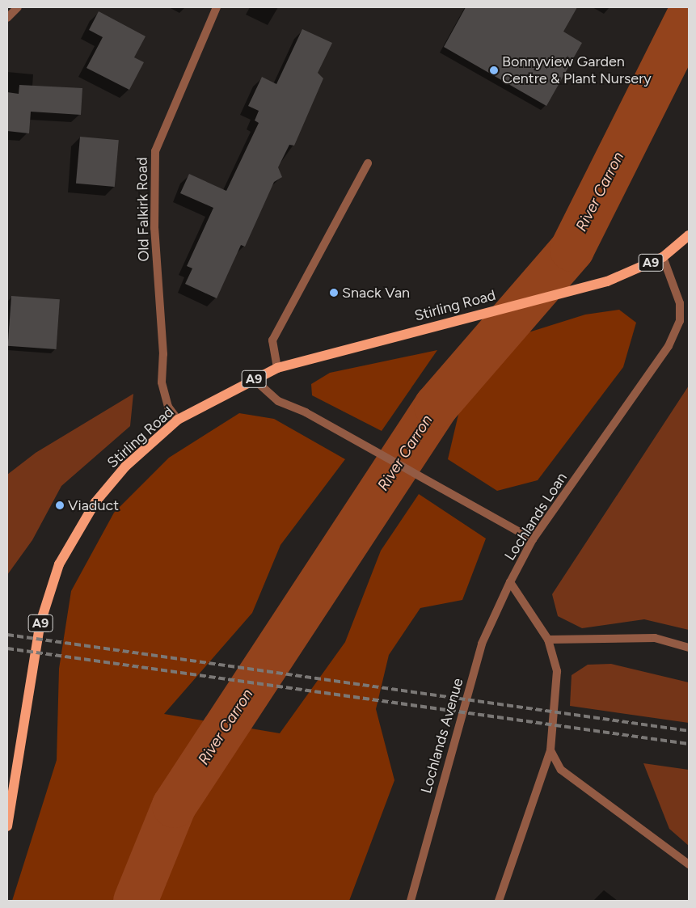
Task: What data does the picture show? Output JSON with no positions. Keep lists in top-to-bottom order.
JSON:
{
  "streets": {
    "main road": ["A9", "Stirling Road"],
    "street": ["Old Falkirk Road", "Lochlands Loan", "Lochlands Avenue"]
  },
  "crossings": [
    ["Old Falkirk Road", "Stirling Road"],
    ["Stirling Road", "Lochlands Loan"],
    ["Lochlands Loan", "Lochlands Avenue"]
  ],
  "water": ["River Carron"],
  "places": ["Bonnyview Garden Centre & Plant Nursery", "Snack Van", "Viaduct"]
}
